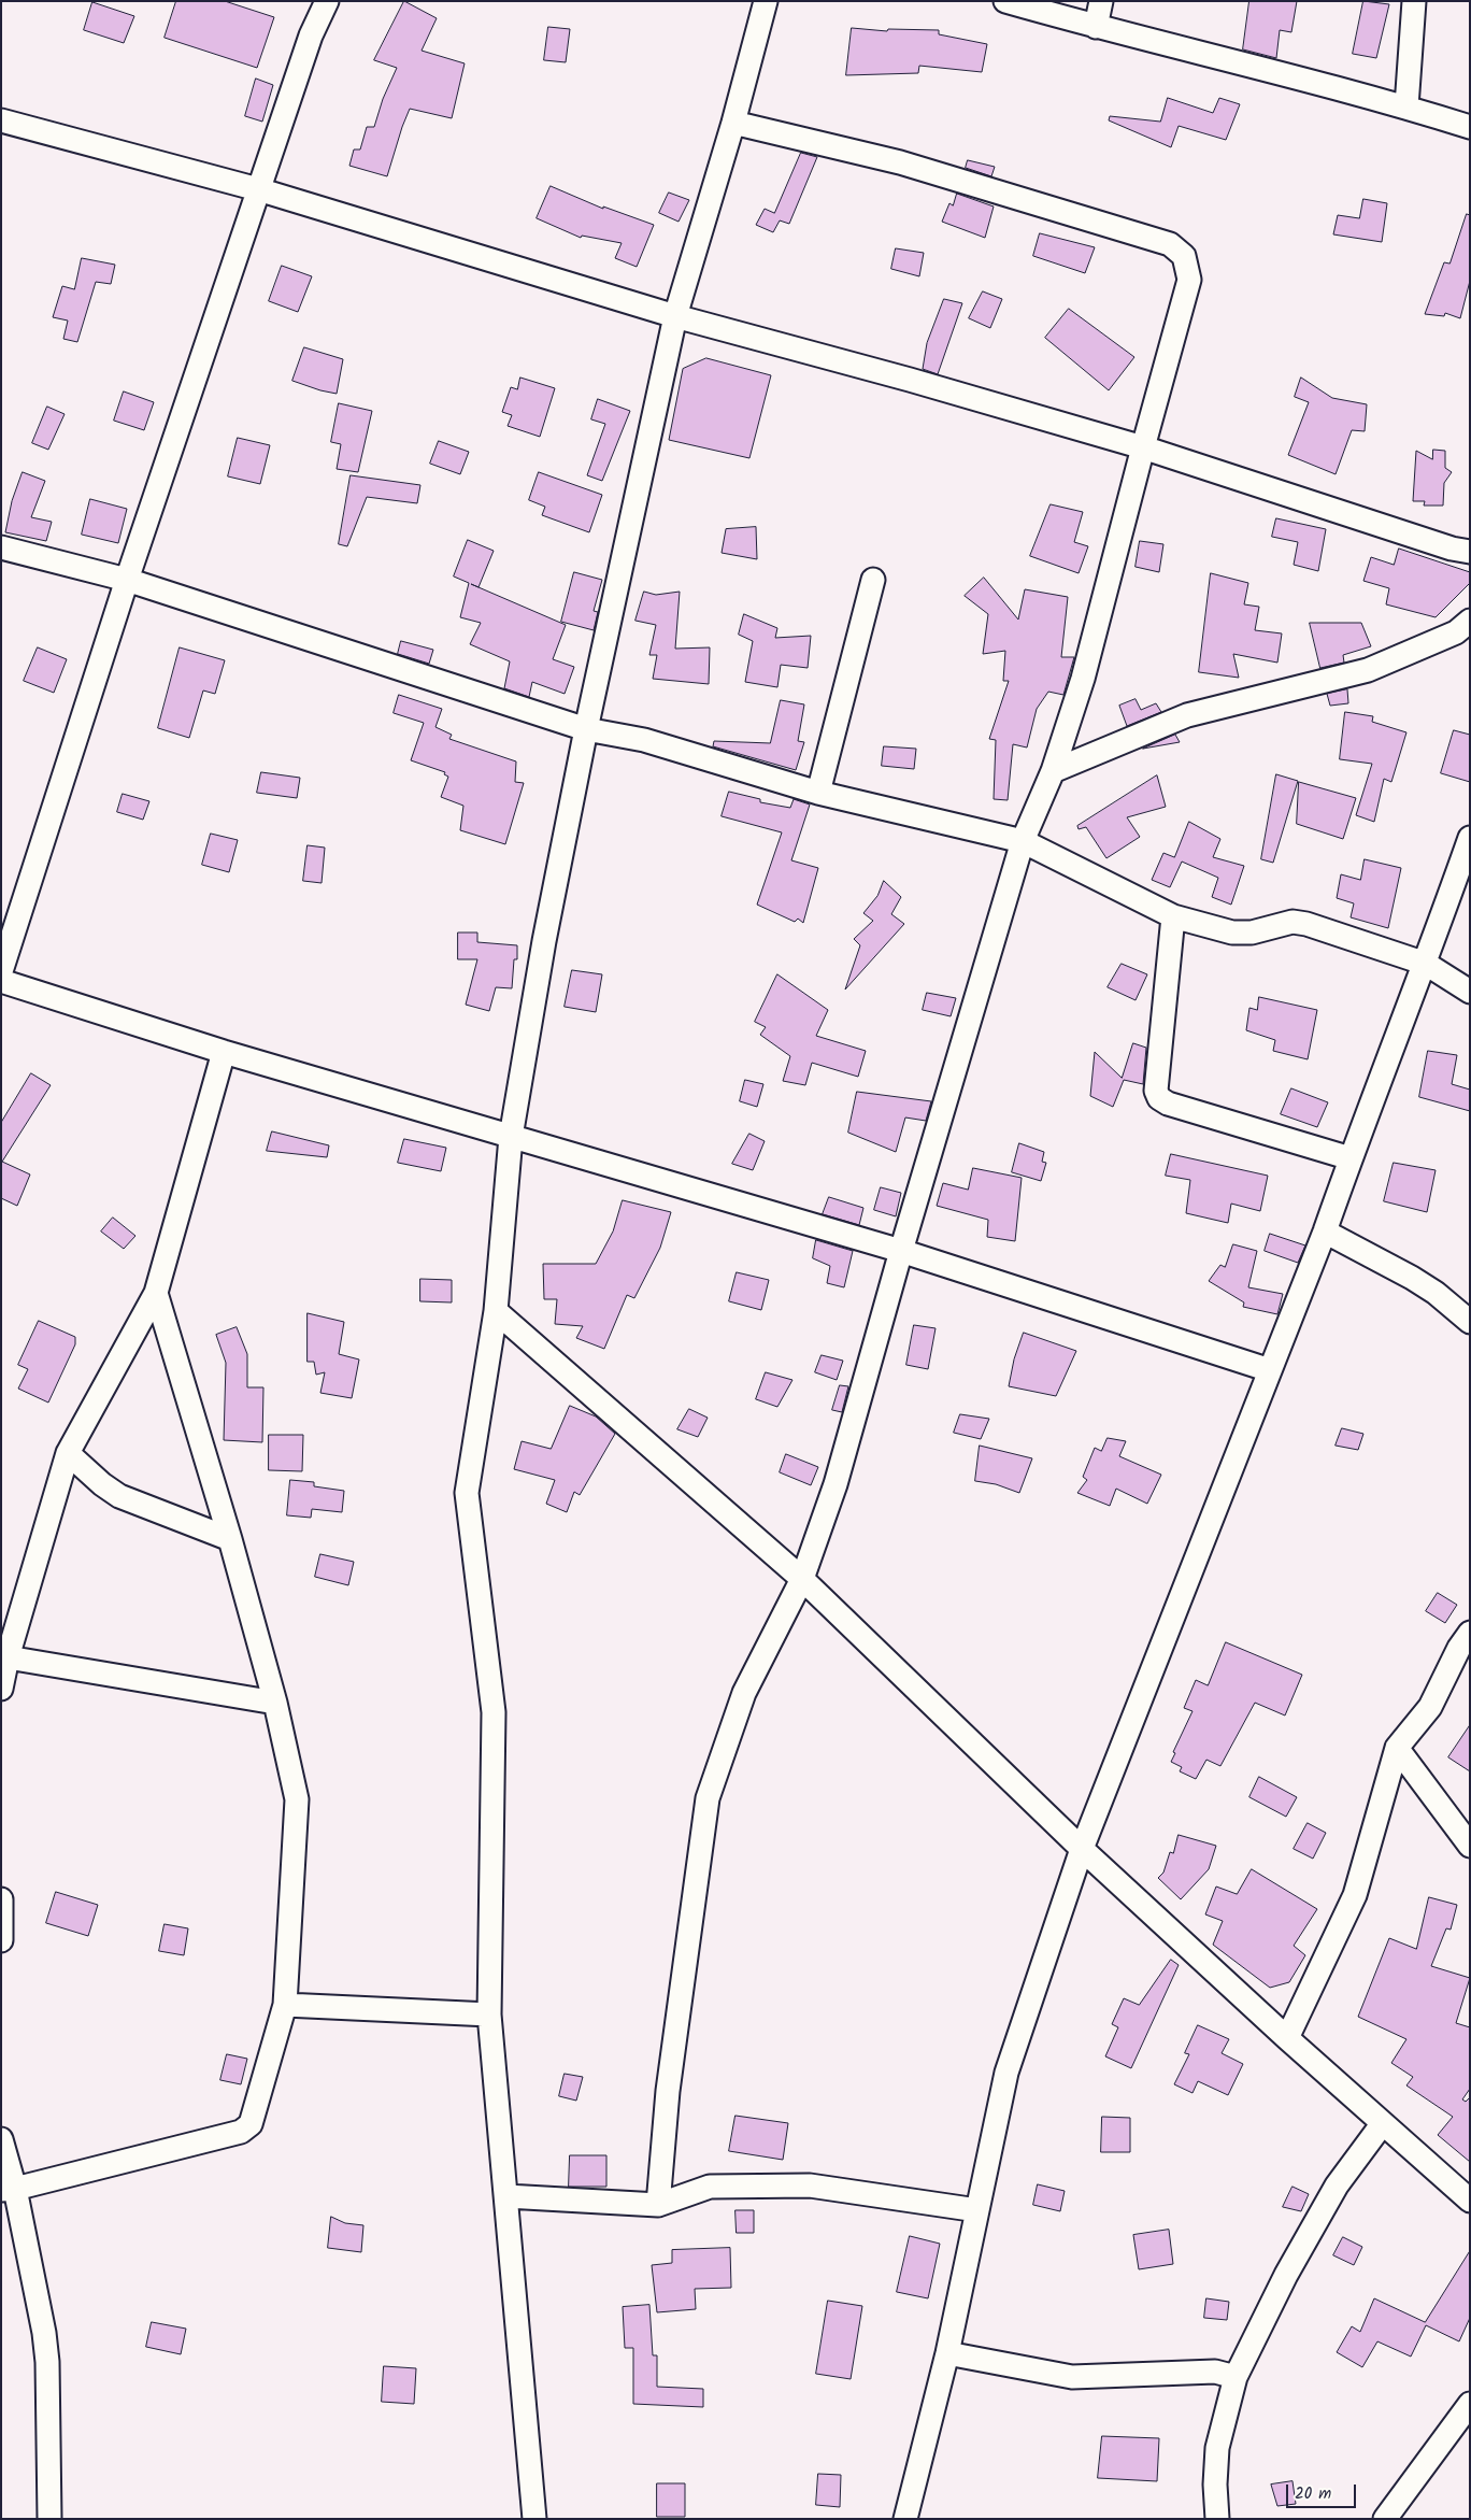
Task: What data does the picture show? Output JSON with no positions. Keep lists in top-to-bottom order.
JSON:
{
  "scale_bar": "20 m"
}
